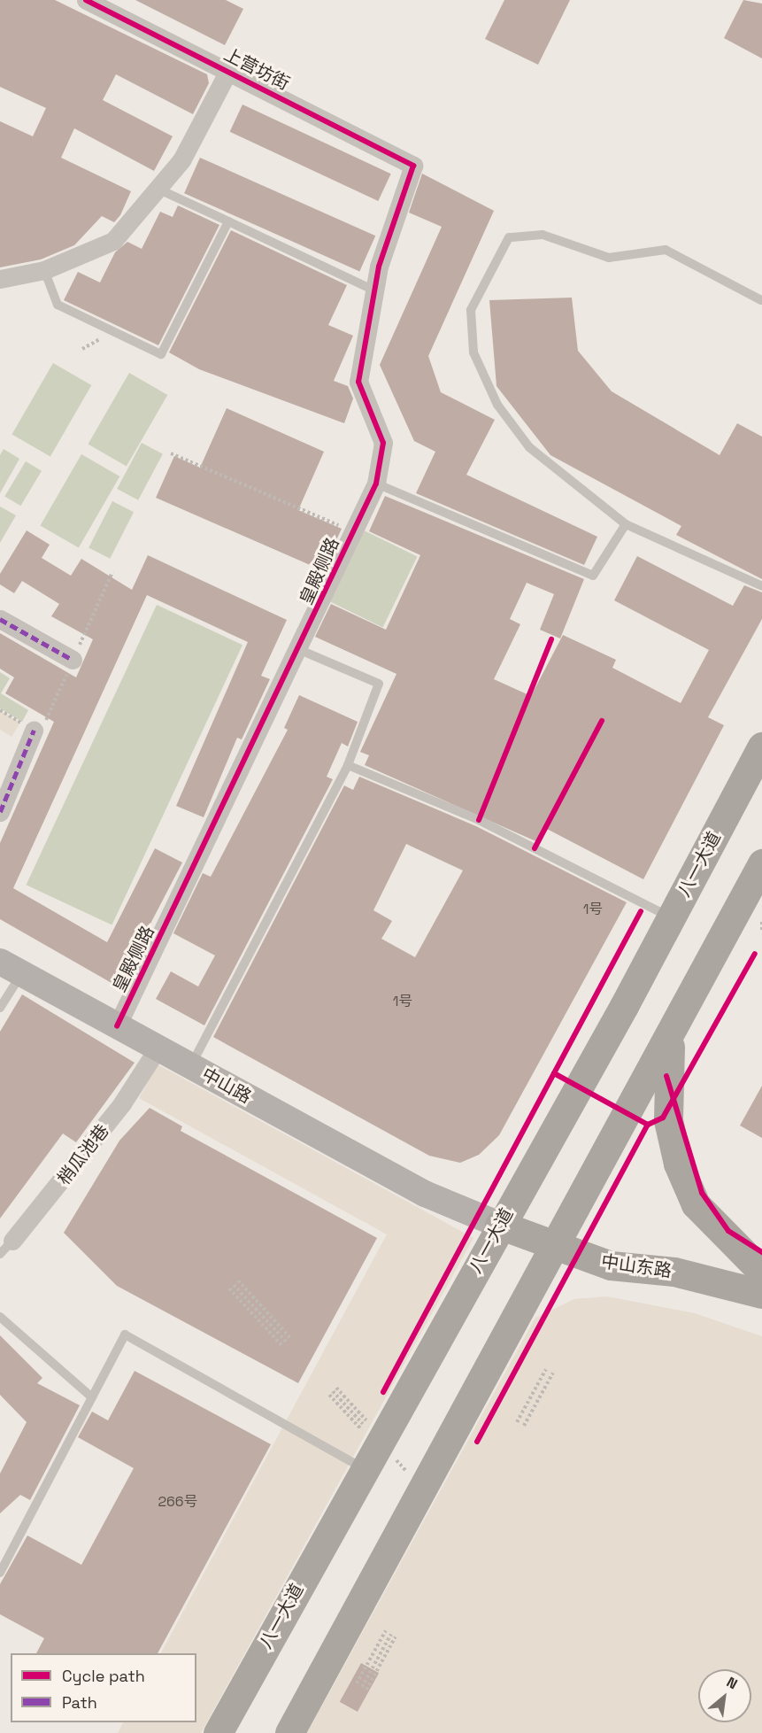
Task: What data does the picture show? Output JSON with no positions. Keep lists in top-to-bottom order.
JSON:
{
  "streets": {
    "highway": ["八一大道", "中山东路"],
    "main road": ["中山路"],
    "street": ["上营坊街", "皇殿侧路", "梢瓜池巷"]
  },
  "crossings": [
    ["上营坊街", "皇殿侧路"],
    ["皇殿侧路", "中山路"],
    ["八一大道", "中山东路"],
    ["中山路", "梢瓜池巷"],
    ["中山路", "中山东路"]
  ],
  "house_numbers": ["1号", "1号", "266号"],
  "legend": ["Cycle path", "Path"],
  "north": "top right"
}
